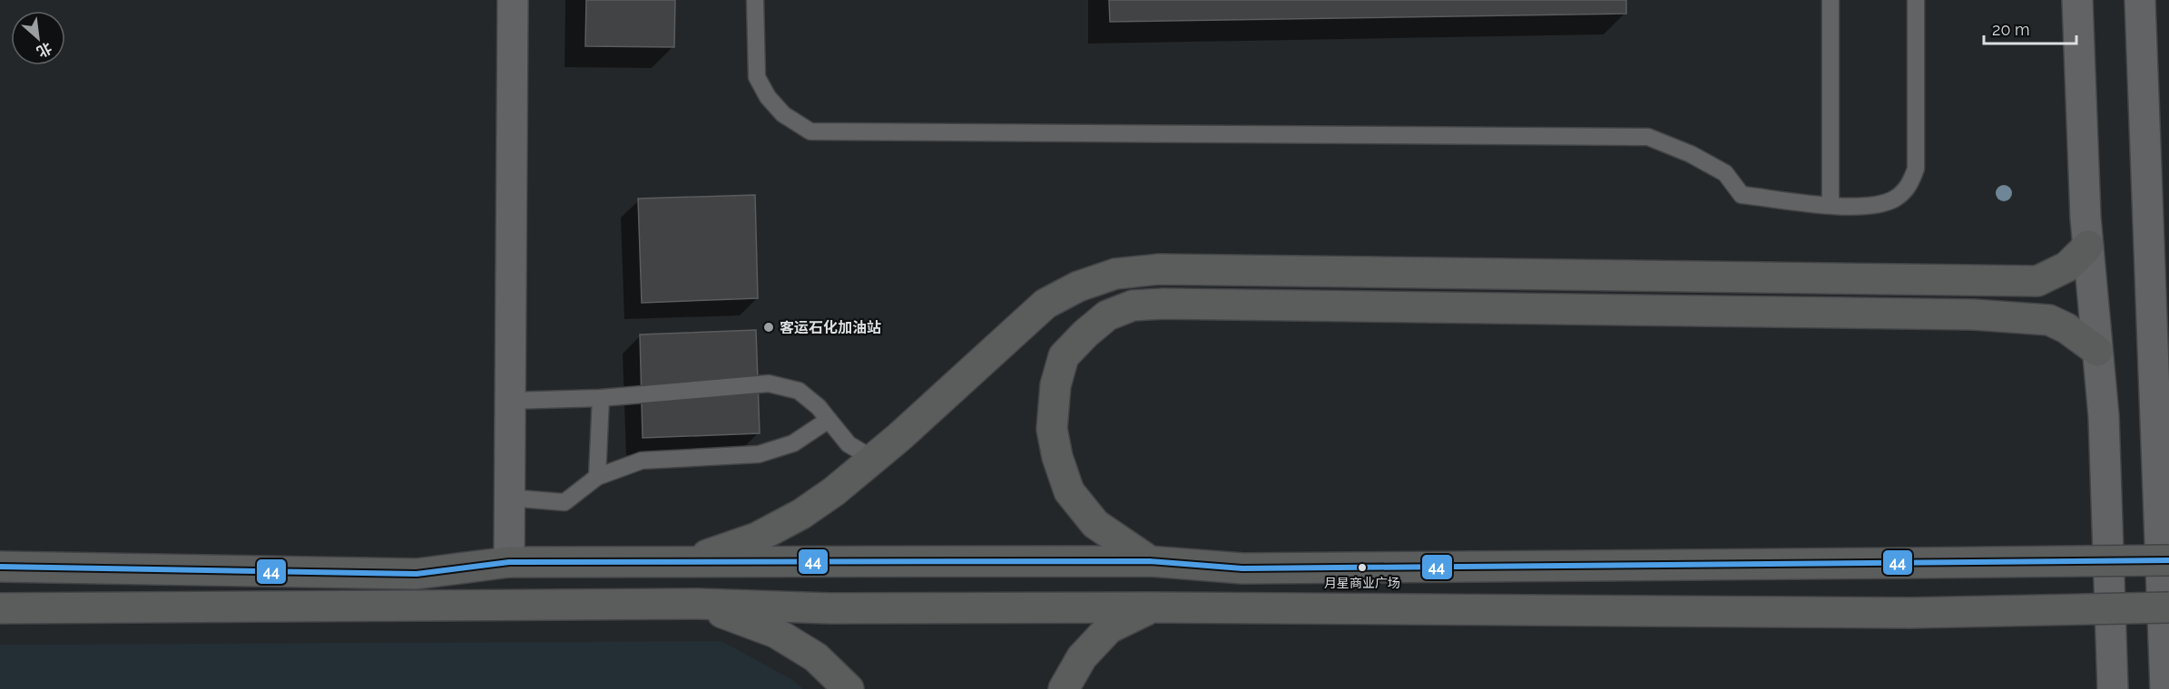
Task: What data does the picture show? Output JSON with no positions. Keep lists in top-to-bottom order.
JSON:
{
  "places": ["客运石化加油站", "月星商业广场"],
  "lines": ["transit line 44"],
  "scale_bar": "20 m",
  "north": "bottom right"
}
